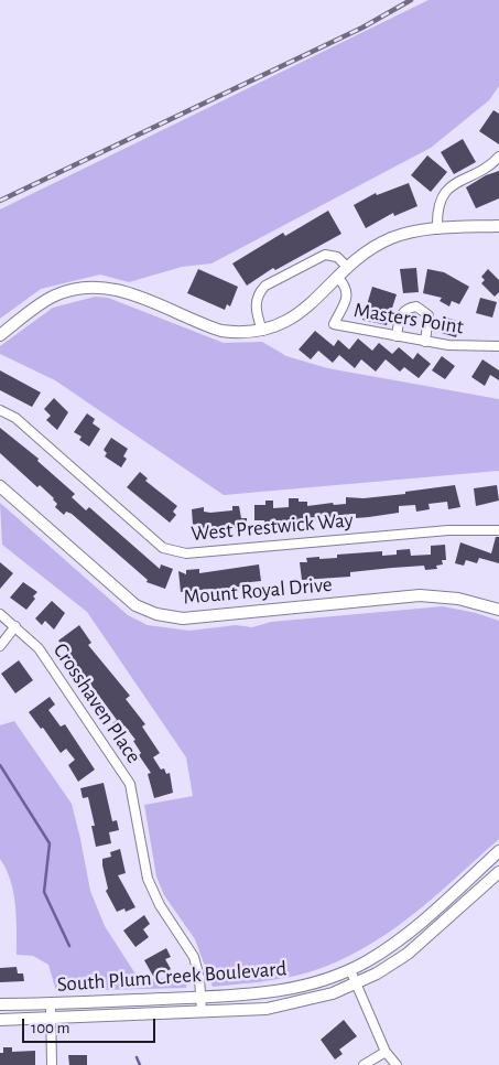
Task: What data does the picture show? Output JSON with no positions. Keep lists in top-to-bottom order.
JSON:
{
  "streets": {
    "street": [
      "Masters Point",
      "West Prestwick Way",
      "Mount Royal Drive",
      "Crosshaven Place",
      "South Plum Creek Boulevard"
    ]
  },
  "crossings": [
    ["Crosshaven Place", "South Plum Creek Boulevard"]
  ],
  "scale_bar": "100 m"
}
